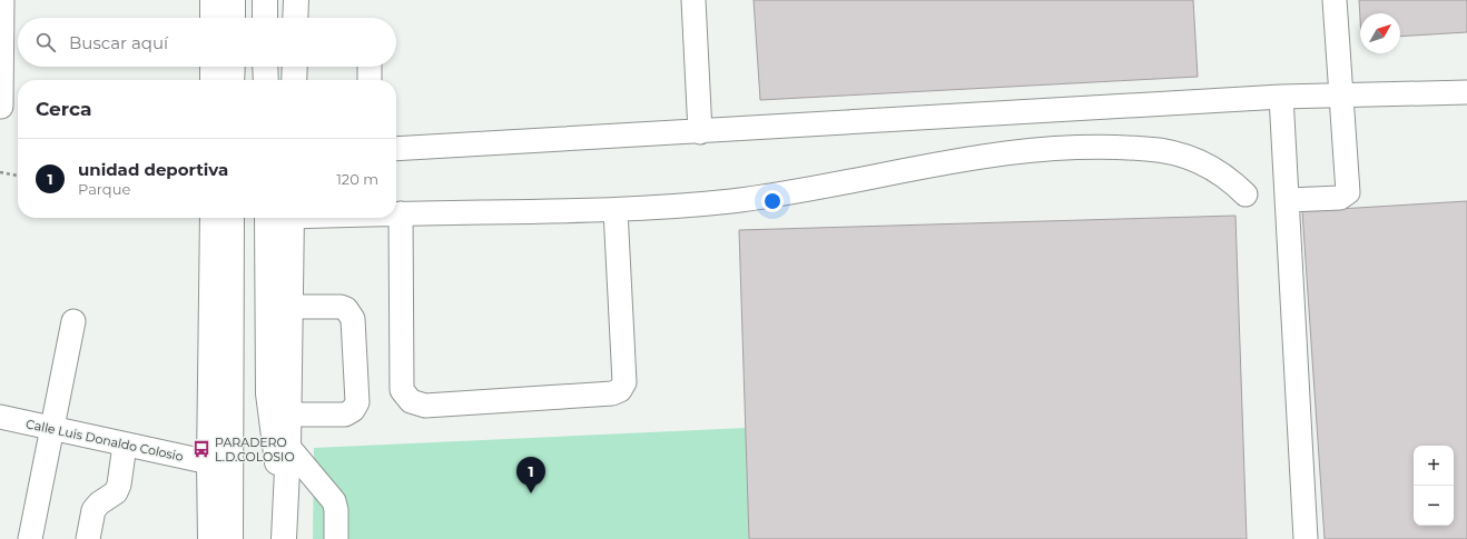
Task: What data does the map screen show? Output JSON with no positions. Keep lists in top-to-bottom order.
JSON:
{
  "streets": {
    "street": ["Calle Luis Donaldo Colosio"]
  },
  "places": {
    "bus stop": ["PARADERO L.D.COLOSIO"]
  },
  "north": "top right",
  "page": {
    "search": "Buscar aquí",
    "heading": "Cerca",
    "list": [
      {
        "mark": "1",
        "name": "unidad deportiva",
        "note": "Parque",
        "value": "120 m"
      }
    ],
    "map_buttons": ["+", "−"],
    "pins": "1"
  }
}
